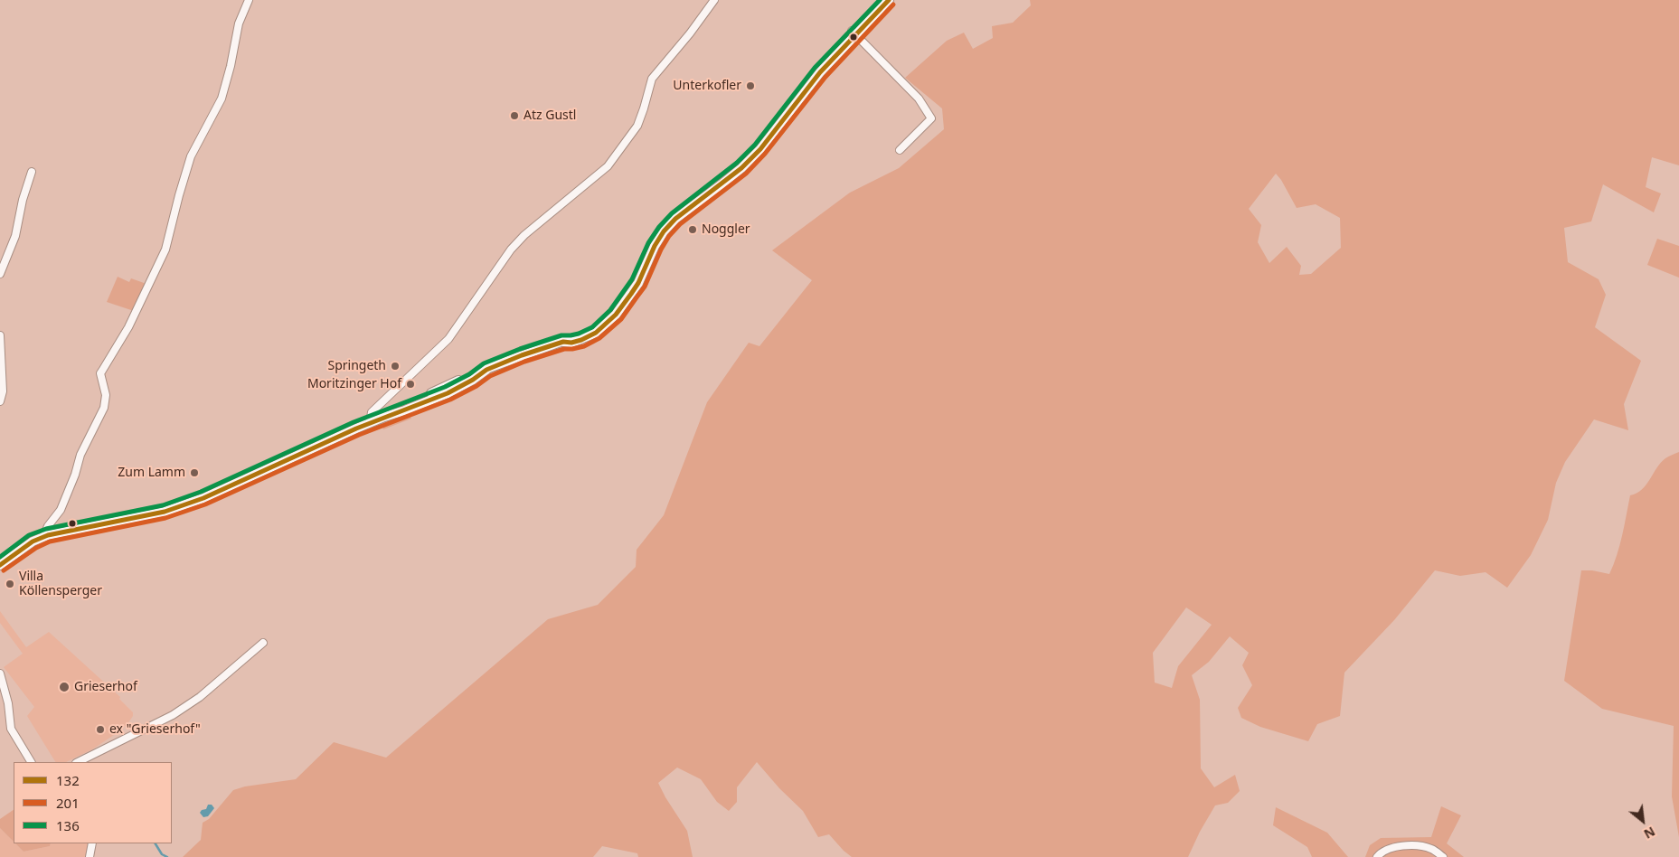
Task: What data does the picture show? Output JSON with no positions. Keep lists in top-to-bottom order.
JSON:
{
  "places": [
    "Unterkofler",
    "Atz Gustl",
    "Noggler",
    "Springeth",
    "Moritzinger Hof",
    "Zum Lamm",
    "Villa Köllensperger",
    "Grieserhof",
    "ex \"Grieserhof\""
  ],
  "lines": ["transit line 132", "transit line 136", "transit line 201"],
  "legend": ["132", "201", "136"],
  "north": "bottom right"
}
